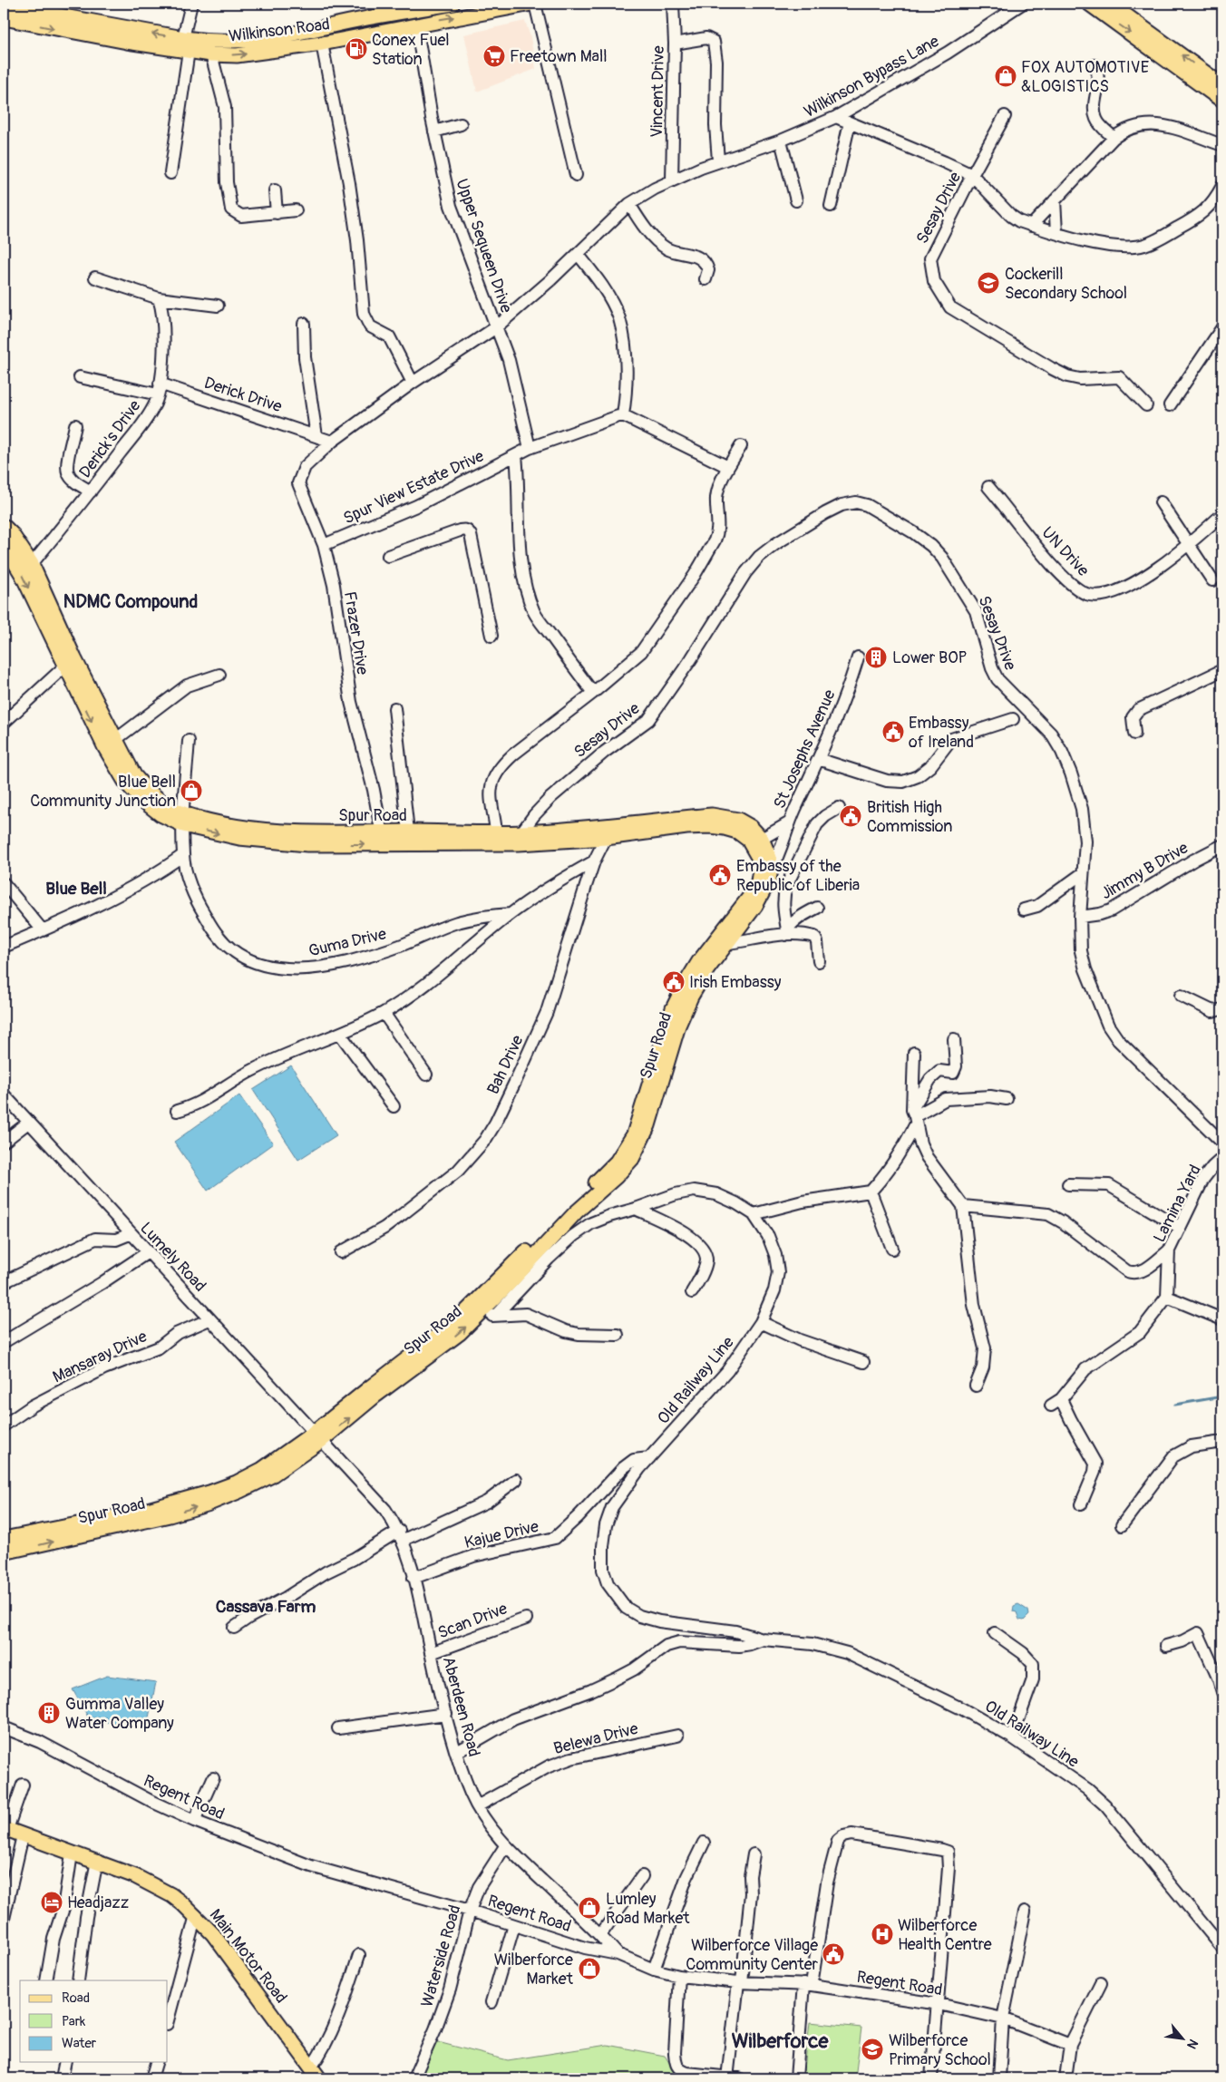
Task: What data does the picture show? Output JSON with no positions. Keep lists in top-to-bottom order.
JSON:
{
  "streets": {
    "main road": ["Wilkinson Road", "Spur Road", "Main Motor Road"],
    "street": [
      "Wilkinson Bypass Lane",
      "Vincent Drive",
      "Sesay Drive",
      "Upper Sequeen Drive",
      "Derick Drive",
      "Derick's Drive",
      "Spur View Estate Drive",
      "UN Drive",
      "Frazer Drive",
      "St Josephs Avenue",
      "Jimmy B Drive",
      "Guma Drive",
      "Bah Drive",
      "Lamina Yard",
      "Lumely Road",
      "Mansaray Drive",
      "Old Railway Line",
      "Kajue Drive",
      "Scan Drive",
      "Aberdeen Road",
      "Belewa Drive",
      "Regent Road",
      "Waterside Road"
    ]
  },
  "crossings": [
    ["Wilkinson Road", "Upper Sequeen Drive"],
    ["Wilkinson Bypass Lane", "Vincent Drive"],
    ["Wilkinson Bypass Lane", "Upper Sequeen Drive"],
    ["Wilkinson Bypass Lane", "Frazer Drive"],
    ["Sesay Drive", "Spur Road"],
    ["Sesay Drive", "Jimmy B Drive"],
    ["Upper Sequeen Drive", "Spur View Estate Drive"],
    ["Upper Sequeen Drive", "Frazer Drive"],
    ["Derick Drive", "Derick's Drive"],
    ["Derick Drive", "Frazer Drive"],
    ["Derick's Drive", "Spur Road"],
    ["Spur View Estate Drive", "Frazer Drive"],
    ["Frazer Drive", "Spur Road"],
    ["St Josephs Avenue", "Spur Road"],
    ["Spur Road", "Guma Drive"],
    ["Spur Road", "Bah Drive"],
    ["Spur Road", "Lumely Road"],
    ["Spur Road", "Aberdeen Road"],
    ["Lumely Road", "Mansaray Drive"],
    ["Lumely Road", "Aberdeen Road"],
    ["Old Railway Line", "Kajue Drive"],
    ["Old Railway Line", "Aberdeen Road"],
    ["Kajue Drive", "Aberdeen Road"],
    ["Scan Drive", "Aberdeen Road"],
    ["Aberdeen Road", "Belewa Drive"],
    ["Aberdeen Road", "Regent Road"],
    ["Aberdeen Road", "Waterside Road"],
    ["Regent Road", "Waterside Road"]
  ],
  "districts": [
    "NDMC Compound",
    "Blue Bell",
    "Cassava Farm",
    "Wilberforce"
  ],
  "places": {
    "fuel station": ["Conex Fuel Station"],
    "supermarket": ["Freetown Mall"],
    "shop": [
      "FOX AUTOMOTIVE &LOGISTICS",
      "Blue Bell Community Junction",
      "Lumley Road Market",
      "Wilberforce Market"
    ],
    "school or university": ["Cockerill Secondary School", "Wilberforce Primary School"],
    "building": ["Lower BOP", "Gumma Valley Water Company"],
    "public building": [
      "Embassy of Ireland",
      "British High Commission",
      "Embassy of the Republic of Liberia",
      "Irish Embassy",
      "Wilberforce Village Community Center"
    ],
    "hotel": ["Headjazz"],
    "hospital": ["Wilberforce Health Centre"]
  },
  "legend": ["Road", "Park", "Water"],
  "north": "bottom right"
}
